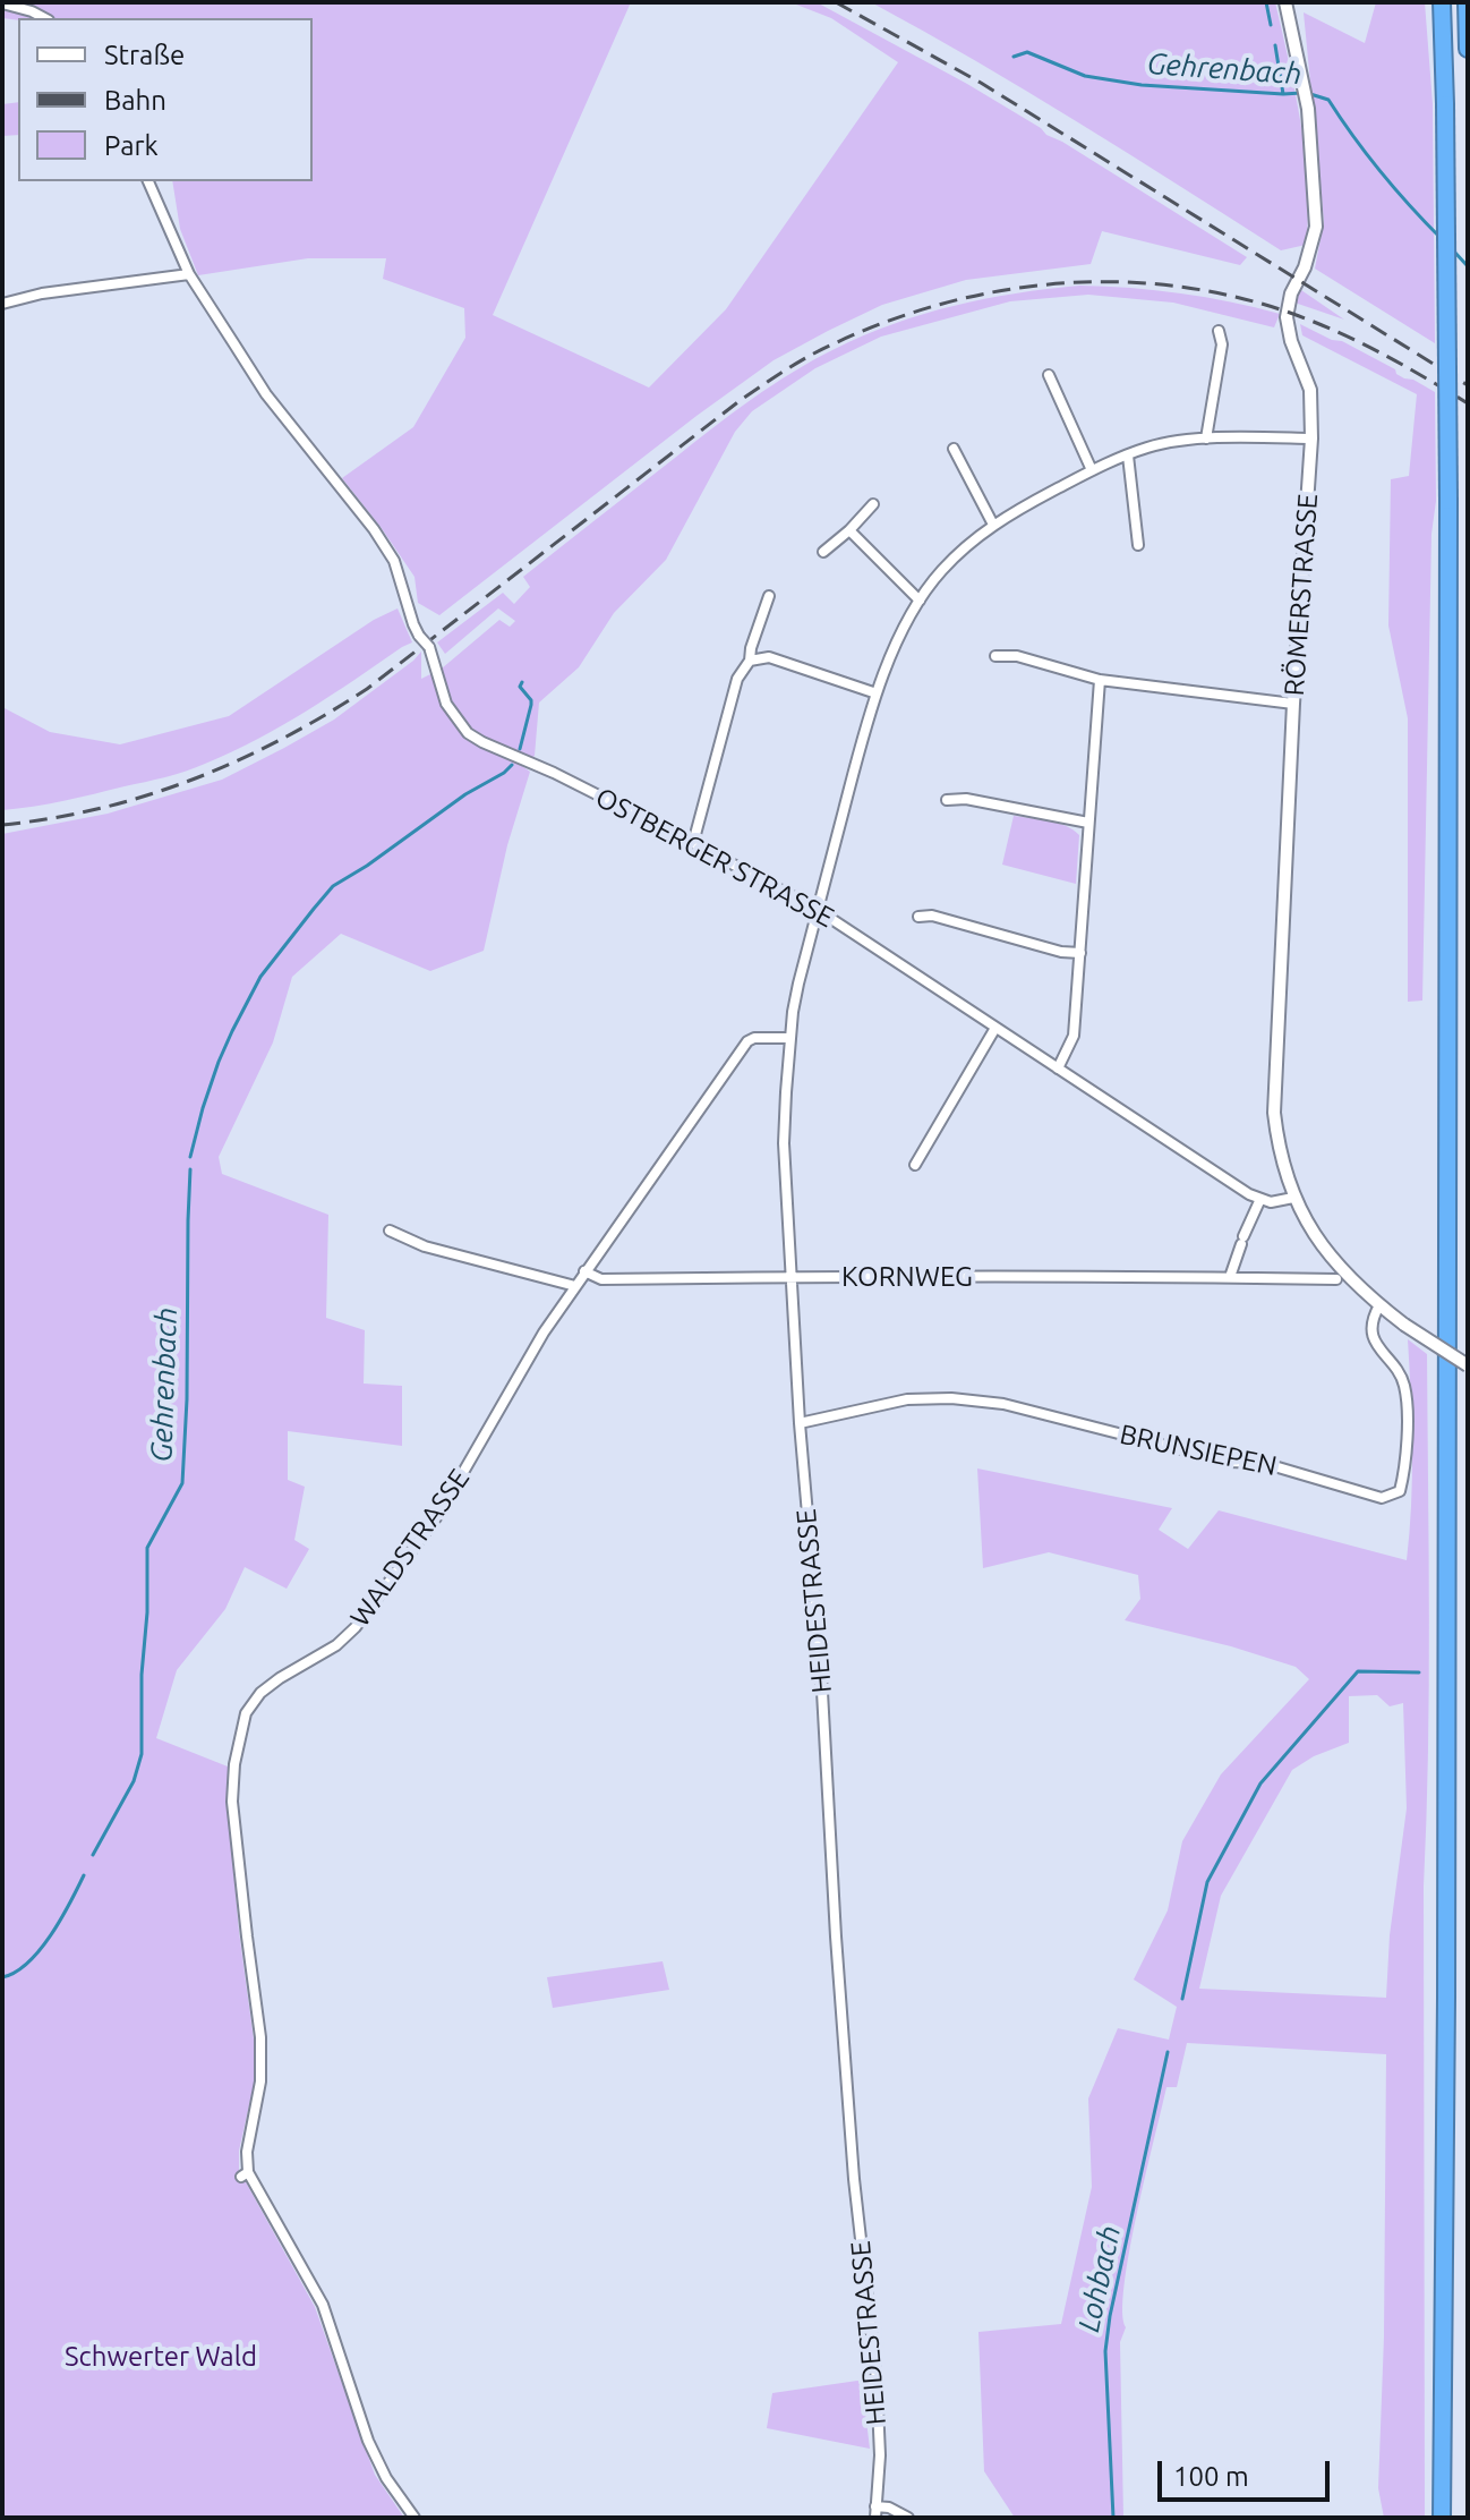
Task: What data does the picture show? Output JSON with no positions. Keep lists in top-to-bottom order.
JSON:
{
  "streets": {
    "street": [
      "RÖMERSTRASSE",
      "OSTBERGER STRASSE",
      "KORNWEG",
      "BRUNSIEPEN",
      "WALDSTRASSE",
      "HEIDESTRASSE"
    ]
  },
  "crossings": [
    ["RÖMERSTRASSE", "HEIDESTRASSE"],
    ["OSTBERGER STRASSE", "HEIDESTRASSE"],
    ["KORNWEG", "WALDSTRASSE"],
    ["KORNWEG", "HEIDESTRASSE"],
    ["BRUNSIEPEN", "HEIDESTRASSE"],
    ["WALDSTRASSE", "HEIDESTRASSE"]
  ],
  "water": ["Gehrenbach", "Lohbach"],
  "parks": ["Schwerter Wald"],
  "legend": ["Straße", "Bahn", "Park"],
  "scale_bar": "100 m"
}
